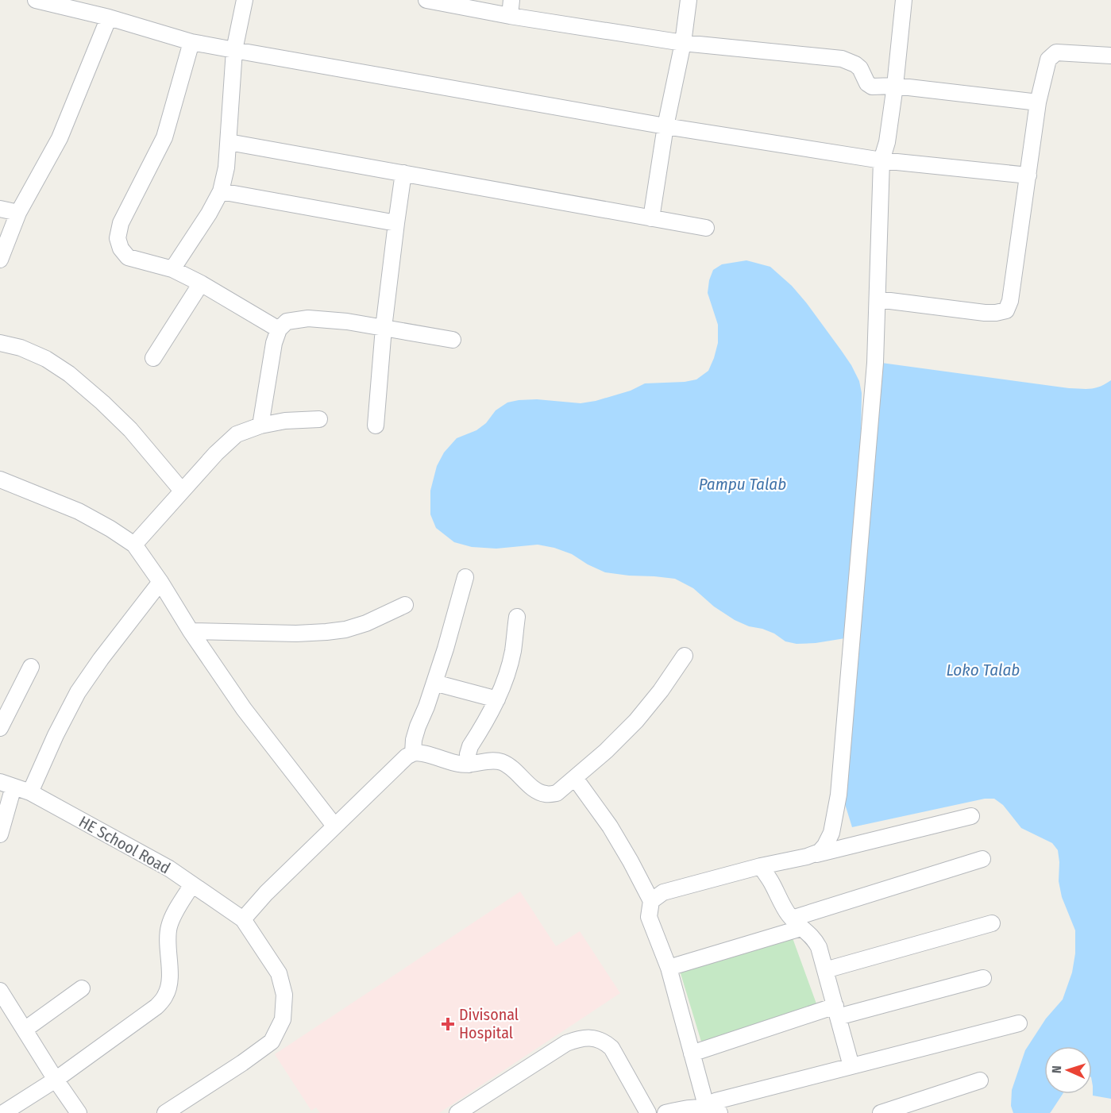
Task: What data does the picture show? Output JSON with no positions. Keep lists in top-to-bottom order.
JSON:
{
  "streets": {
    "street": ["HE School Road"]
  },
  "water": ["Pampu Talab", "Loko Talab"],
  "places": {
    "health": ["Divisonal Hospital"]
  },
  "north": "left"
}
